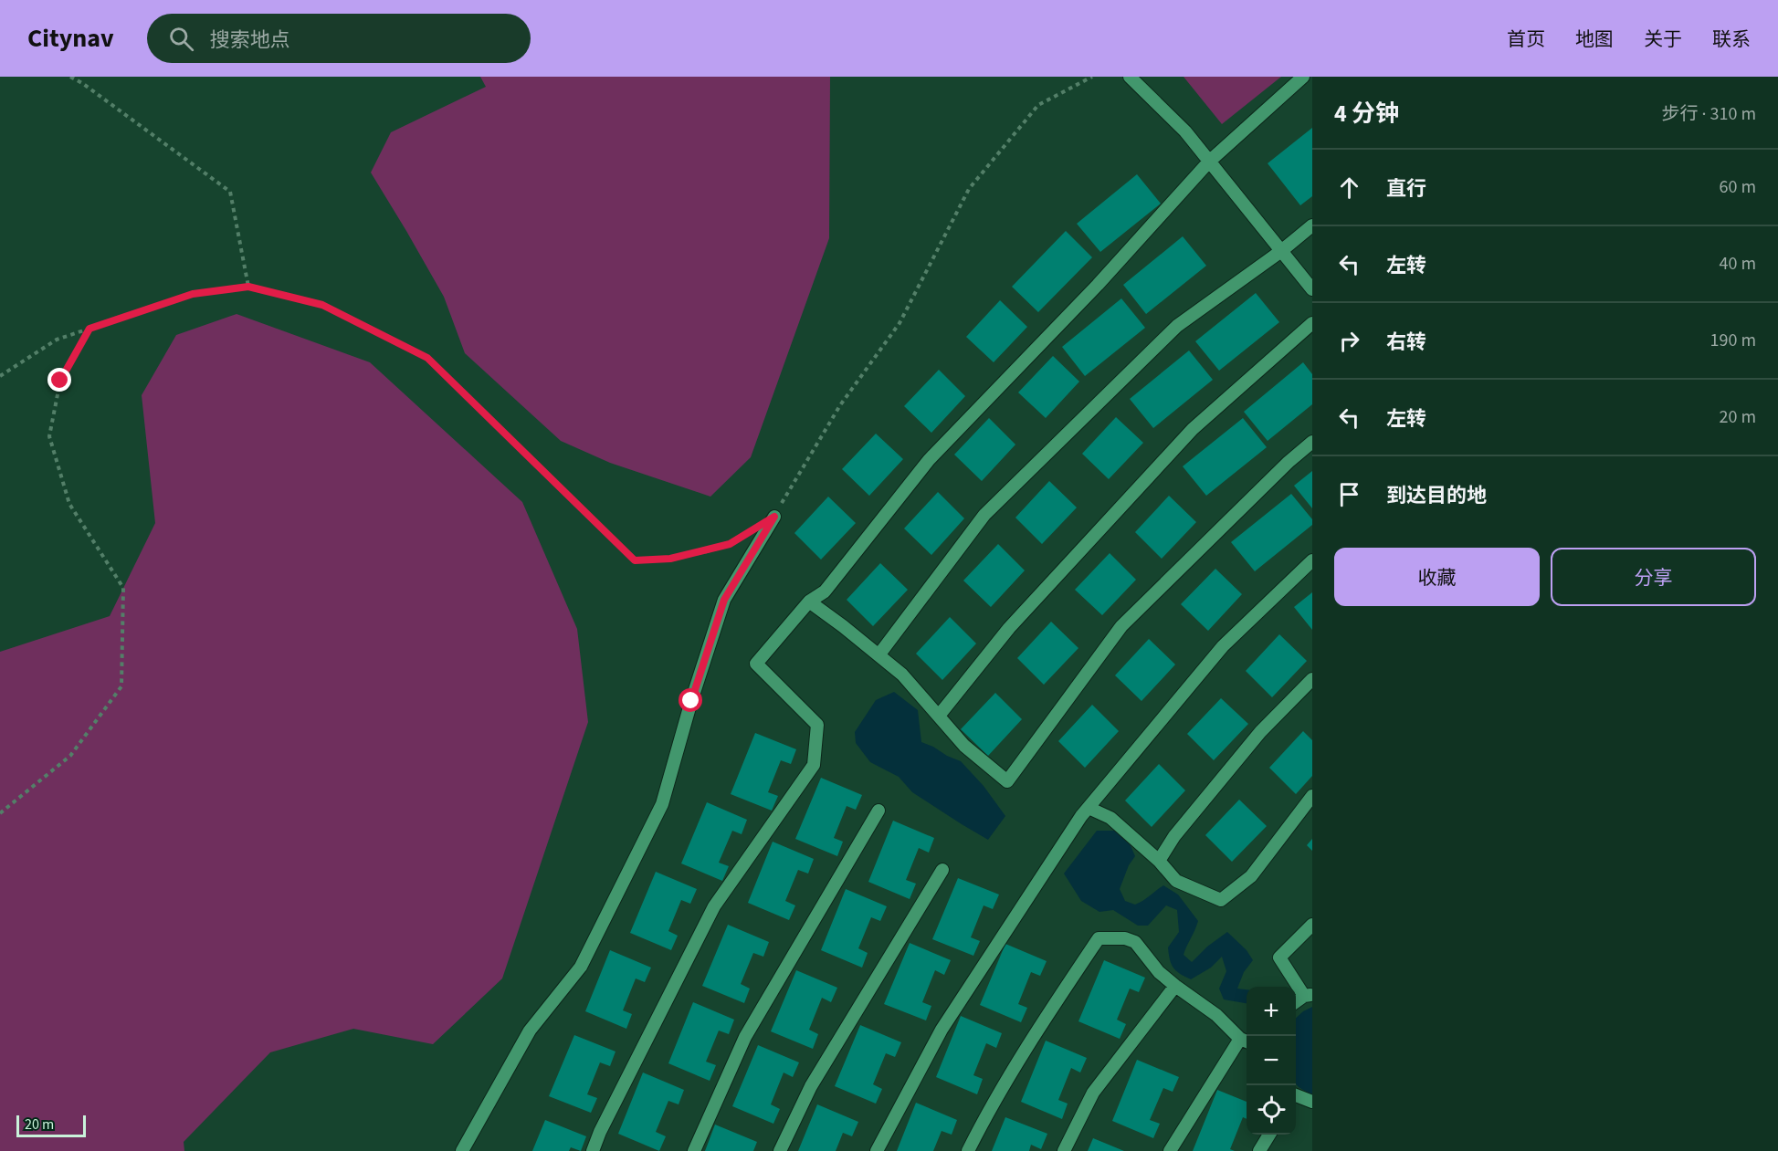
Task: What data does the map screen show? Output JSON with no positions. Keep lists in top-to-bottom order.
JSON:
{
  "scale_bar": "20 m",
  "page": {
    "header": "Citynav",
    "search": "搜索地点",
    "nav": [
      "首页",
      "地图",
      "关于",
      "联系"
    ],
    "heading": ["4 分钟", "步行 · 310 m"],
    "list": [
      ["直行", "60 m"],
      ["左转", "40 m"],
      ["右转", "190 m"],
      ["左转", "20 m"],
      "到达目的地"
    ],
    "buttons": ["收藏", "分享"],
    "map_buttons": ["+", "−"],
    "scale": "20 m"
  }
}
